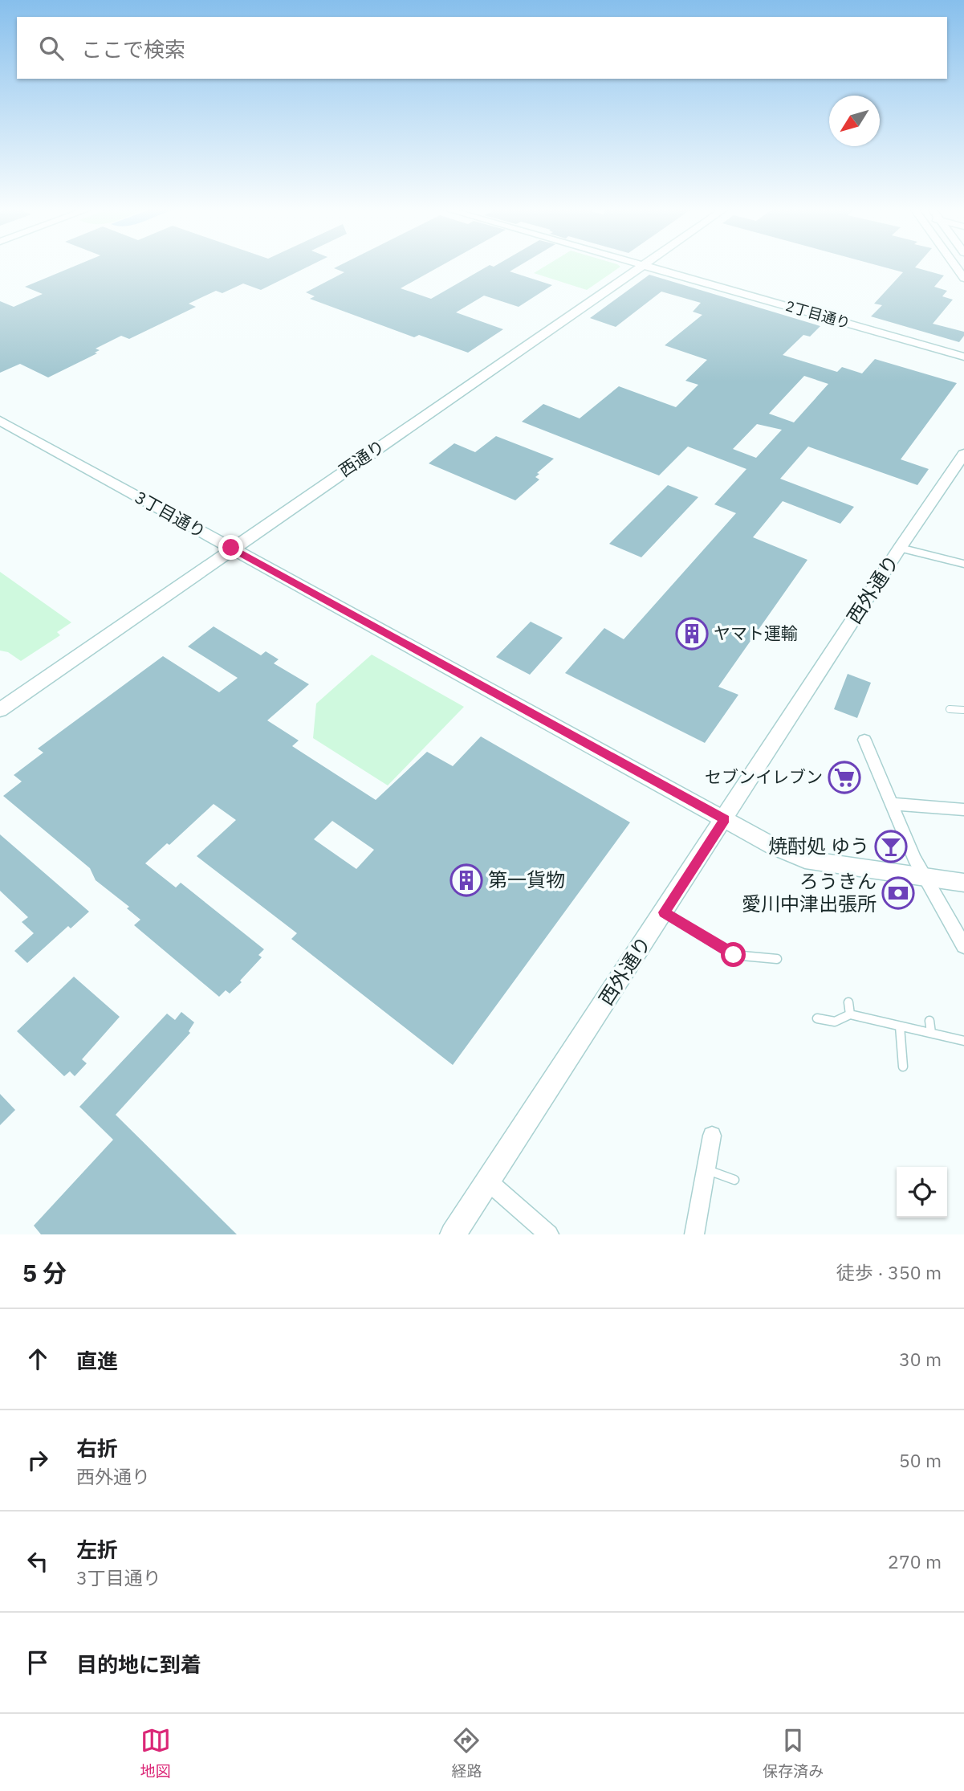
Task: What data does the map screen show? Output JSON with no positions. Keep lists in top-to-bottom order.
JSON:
{
  "streets": {
    "street": [
      "2丁目通り",
      "西通り",
      "3丁目通り",
      "西外通り"
    ]
  },
  "crossings": [
    ["西通り", "3丁目通り"],
    ["3丁目通り", "西外通り"]
  ],
  "places": {
    "building": ["ヤマト運輸", "第一貨物"],
    "supermarket": ["セブンイレブン"],
    "bar": ["焼酎処 ゆう"],
    "bank": ["ろうきん 愛川中津出張所"]
  },
  "north": "bottom left",
  "page": {
    "search": "ここで検索",
    "heading": ["5 分", "徒歩 · 350 m"],
    "list": [
      ["直進", "30 m"],
      ["右折", "西外通り", "50 m"],
      ["左折", "3丁目通り", "270 m"],
      "目的地に到着"
    ],
    "nav": ["地図", "経路", "保存済み"]
  }
}
